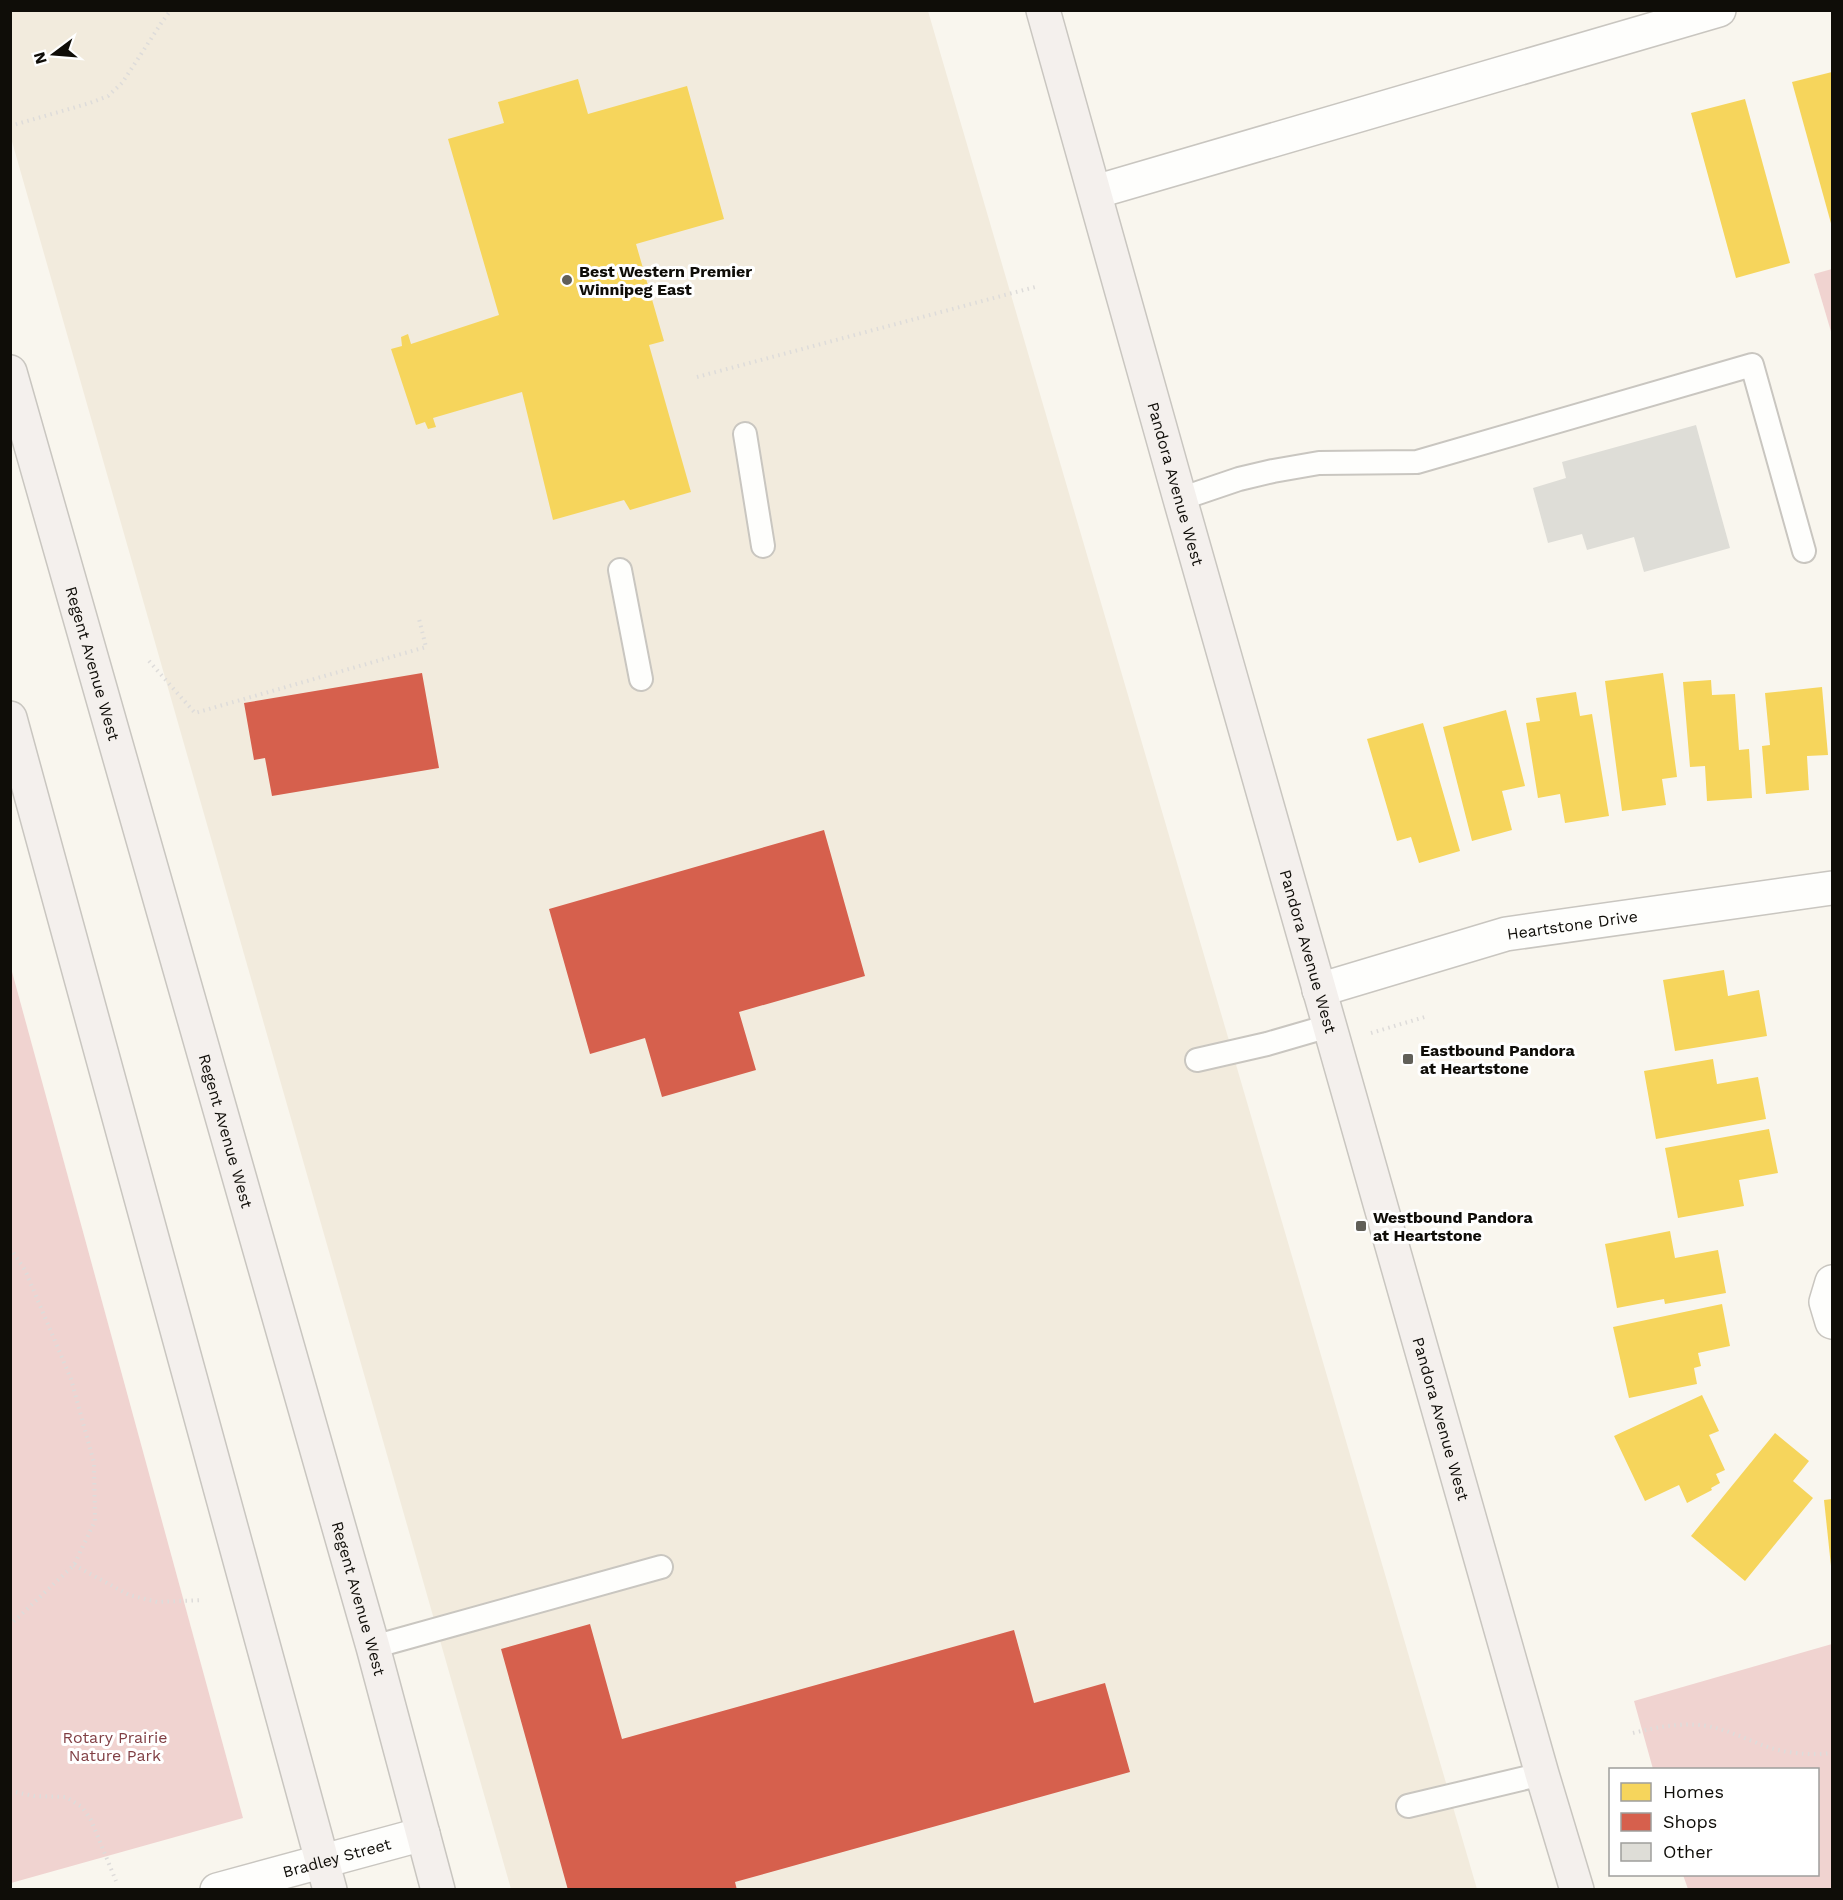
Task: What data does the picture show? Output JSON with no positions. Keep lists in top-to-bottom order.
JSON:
{
  "streets": {
    "main road": ["Pandora Avenue West", "Regent Avenue West"],
    "street": ["Heartstone Drive", "Bradley Street"]
  },
  "crossings": [
    ["Pandora Avenue West", "Heartstone Drive"],
    ["Regent Avenue West", "Bradley Street"]
  ],
  "parks": ["Rotary Prairie Nature Park"],
  "places": {
    "other": ["Best Western Premier Winnipeg East"],
    "transit": ["Eastbound Pandora at Heartstone", "Westbound Pandora at Heartstone"]
  },
  "legend": ["Homes", "Shops", "Other"],
  "north": "left"
}
